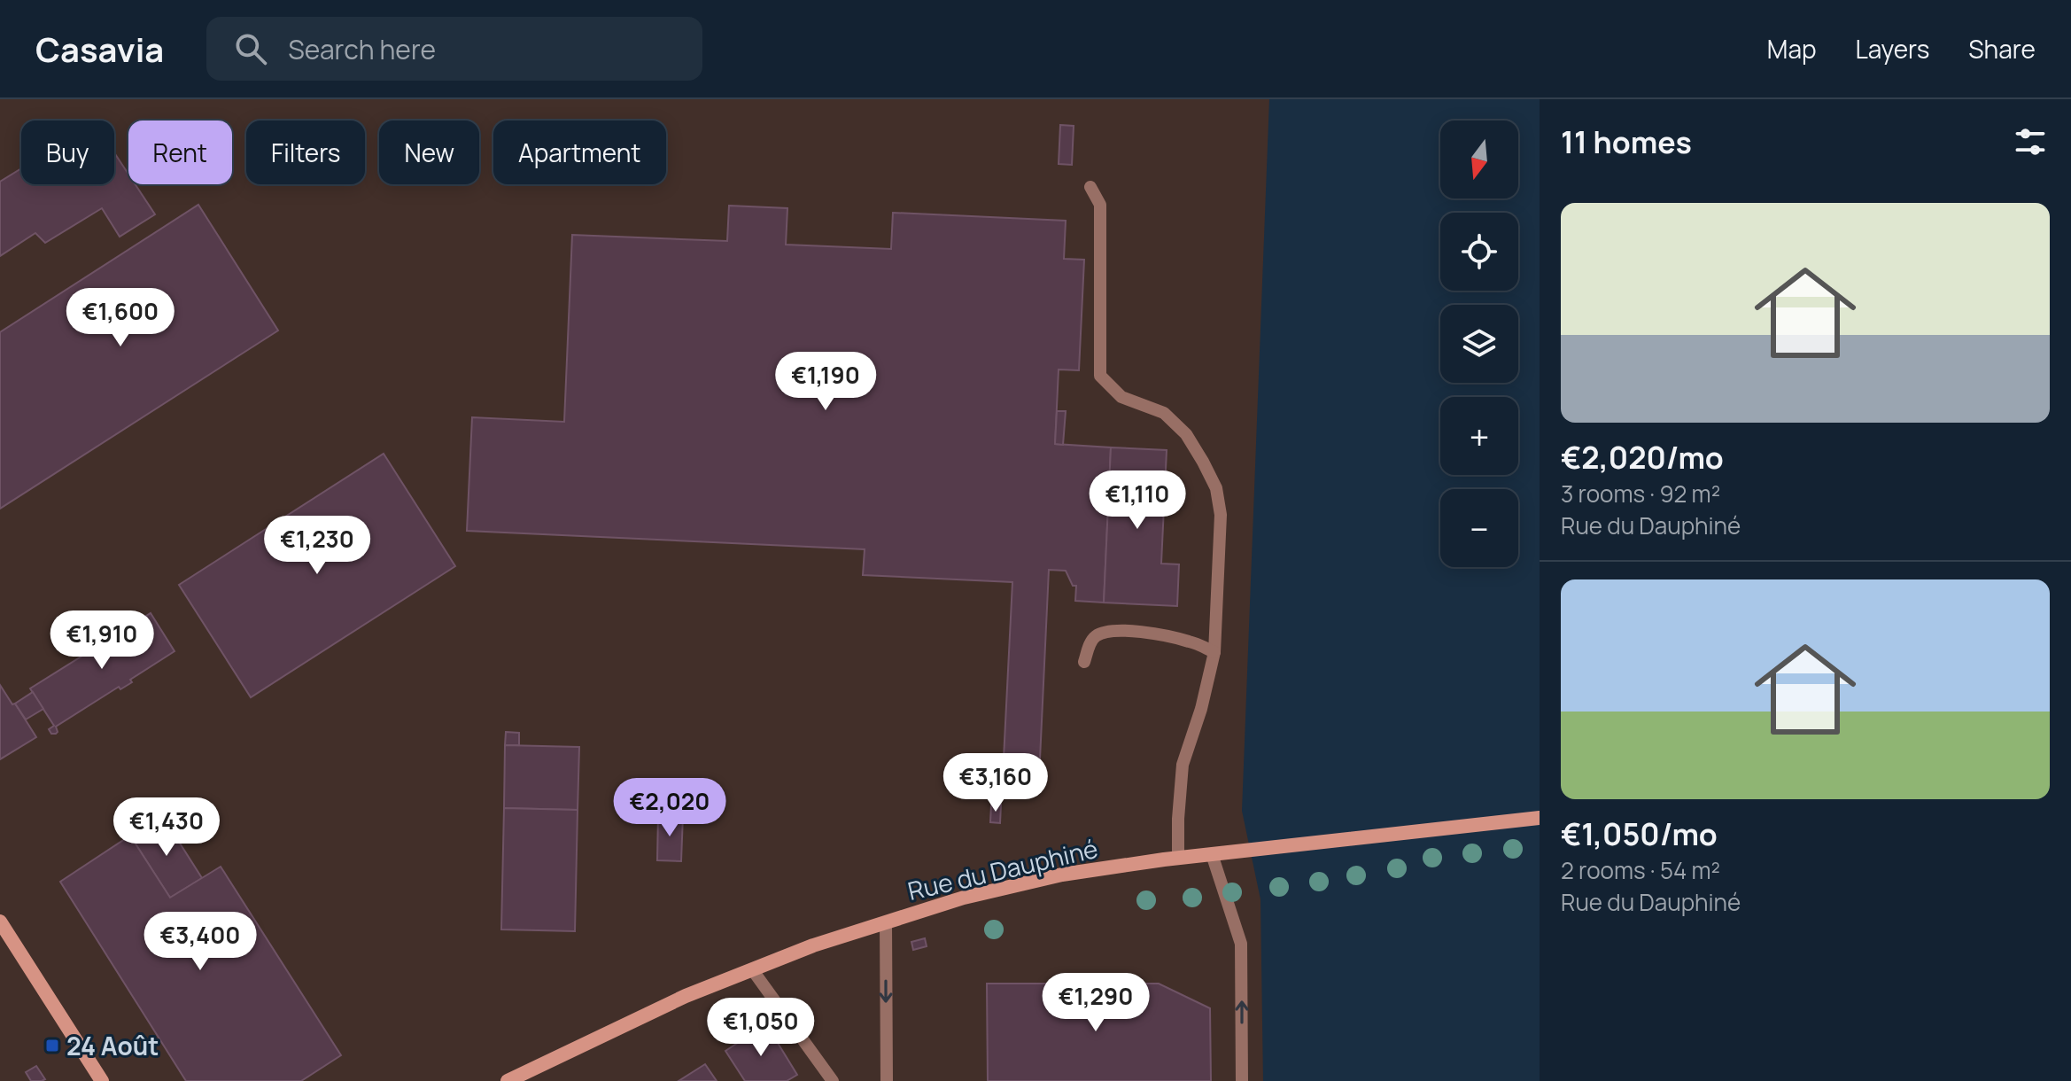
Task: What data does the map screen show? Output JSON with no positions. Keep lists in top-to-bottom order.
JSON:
{
  "streets": {
    "main road": ["Rue du Dauphiné"]
  },
  "places": {
    "transit": ["24 Août"]
  },
  "north": "bottom",
  "page": {
    "header": "Casavia",
    "search": "Search here",
    "nav": ["Map", "Layers", "Share"],
    "heading": "11 homes",
    "map_buttons": ["+", "−"],
    "chip": [
      "Buy",
      "Rent",
      "Filters",
      "New",
      "Apartment"
    ],
    "list": [
      {
        "name": "€2,020/mo",
        "note": "3 rooms · 92 m² · Rue du Dauphiné"
      },
      {
        "name": "€1,050/mo",
        "note": "2 rooms · 54 m² · Rue du Dauphiné"
      }
    ],
    "price": [
      "€1,600",
      "€1,190",
      "€1,110",
      "€1,230",
      "€1,910",
      "€3,160",
      "€2,020",
      "€1,430",
      "€3,400",
      "€1,290",
      "€1,050"
    ]
  }
}
